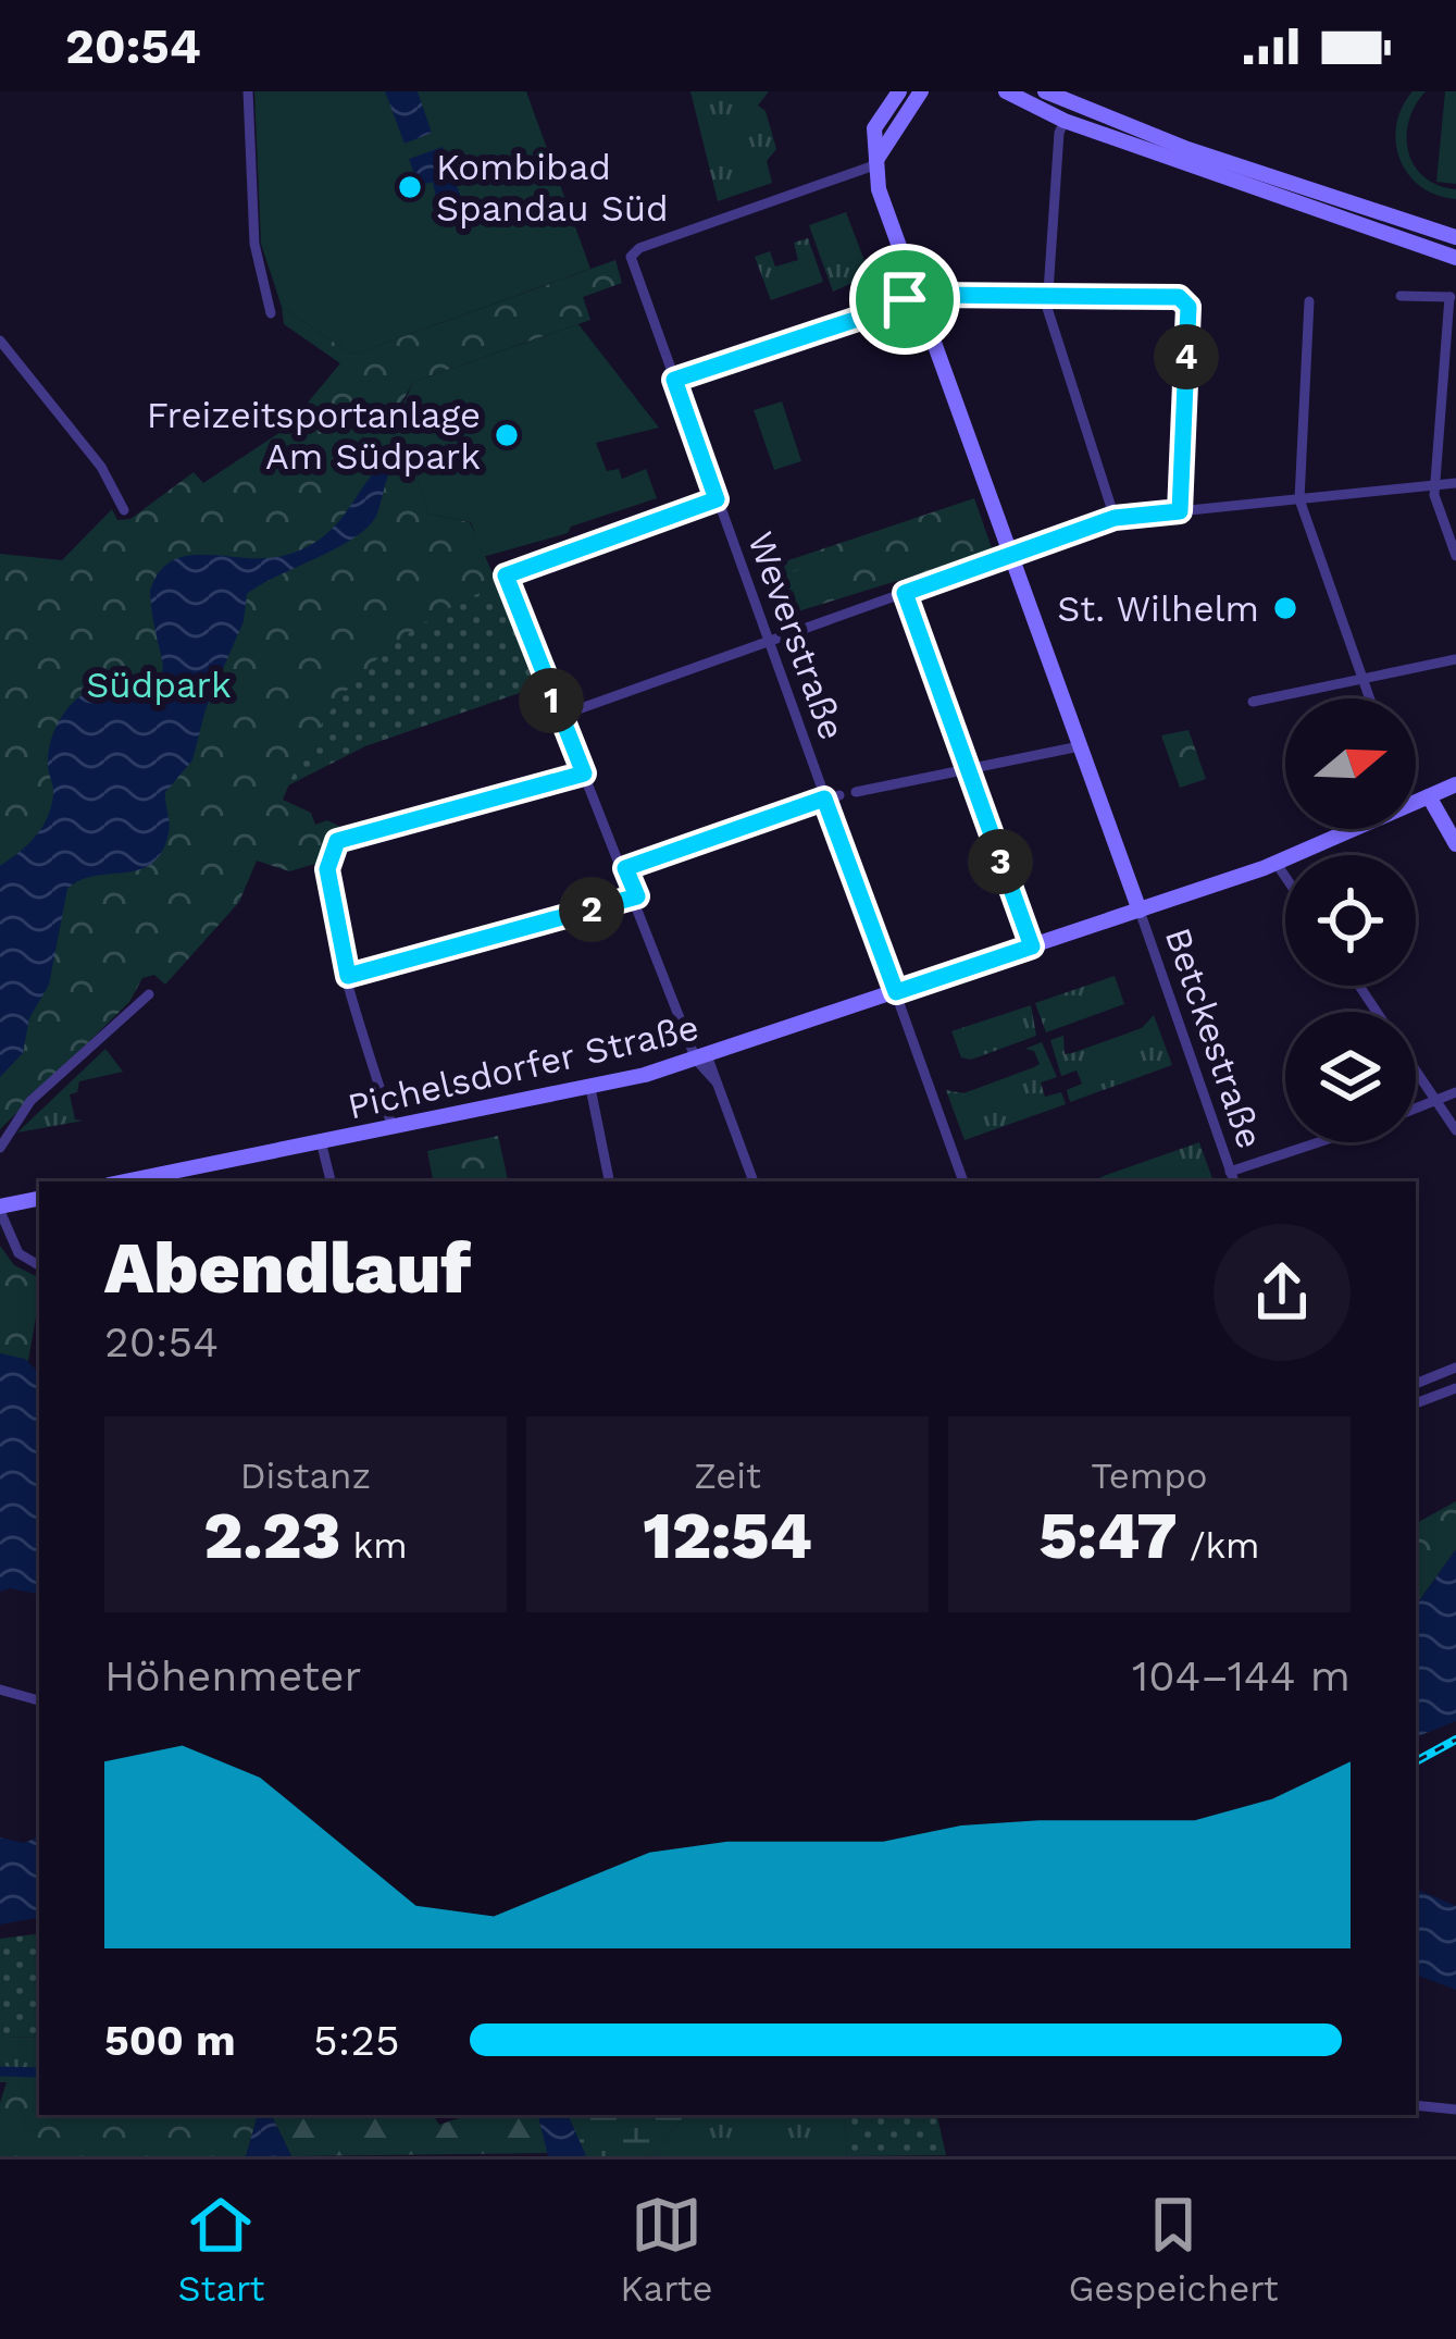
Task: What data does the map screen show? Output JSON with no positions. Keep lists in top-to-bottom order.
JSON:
{
  "streets": {
    "street": ["Weverstraße", "Betckestraße", "Pichelsdorfer Straße"]
  },
  "crossings": [
    ["Weverstraße", "Pichelsdorfer Straße"],
    ["Betckestraße", "Pichelsdorfer Straße"]
  ],
  "parks": ["Südpark"],
  "places": ["Kombibad Spandau Süd", "Freizeitsportanlage Am Südpark", "St. Wilhelm"],
  "north": "right",
  "page": {
    "status": "20:54",
    "pins": [
      "4",
      "1",
      "3",
      "2"
    ],
    "heading": ["Abendlauf", "20:54"],
    "stats": [
      ["Distanz", "2.23 km"],
      ["Zeit", "12:54"],
      ["Tempo", "5:47 /km"]
    ],
    "chart": ["Höhenmeter", "104–144 m"],
    "list": [
      {
        "name": "500 m",
        "note": "5:25"
      }
    ],
    "tabs": ["Start", "Karte", "Gespeichert"]
  }
}
